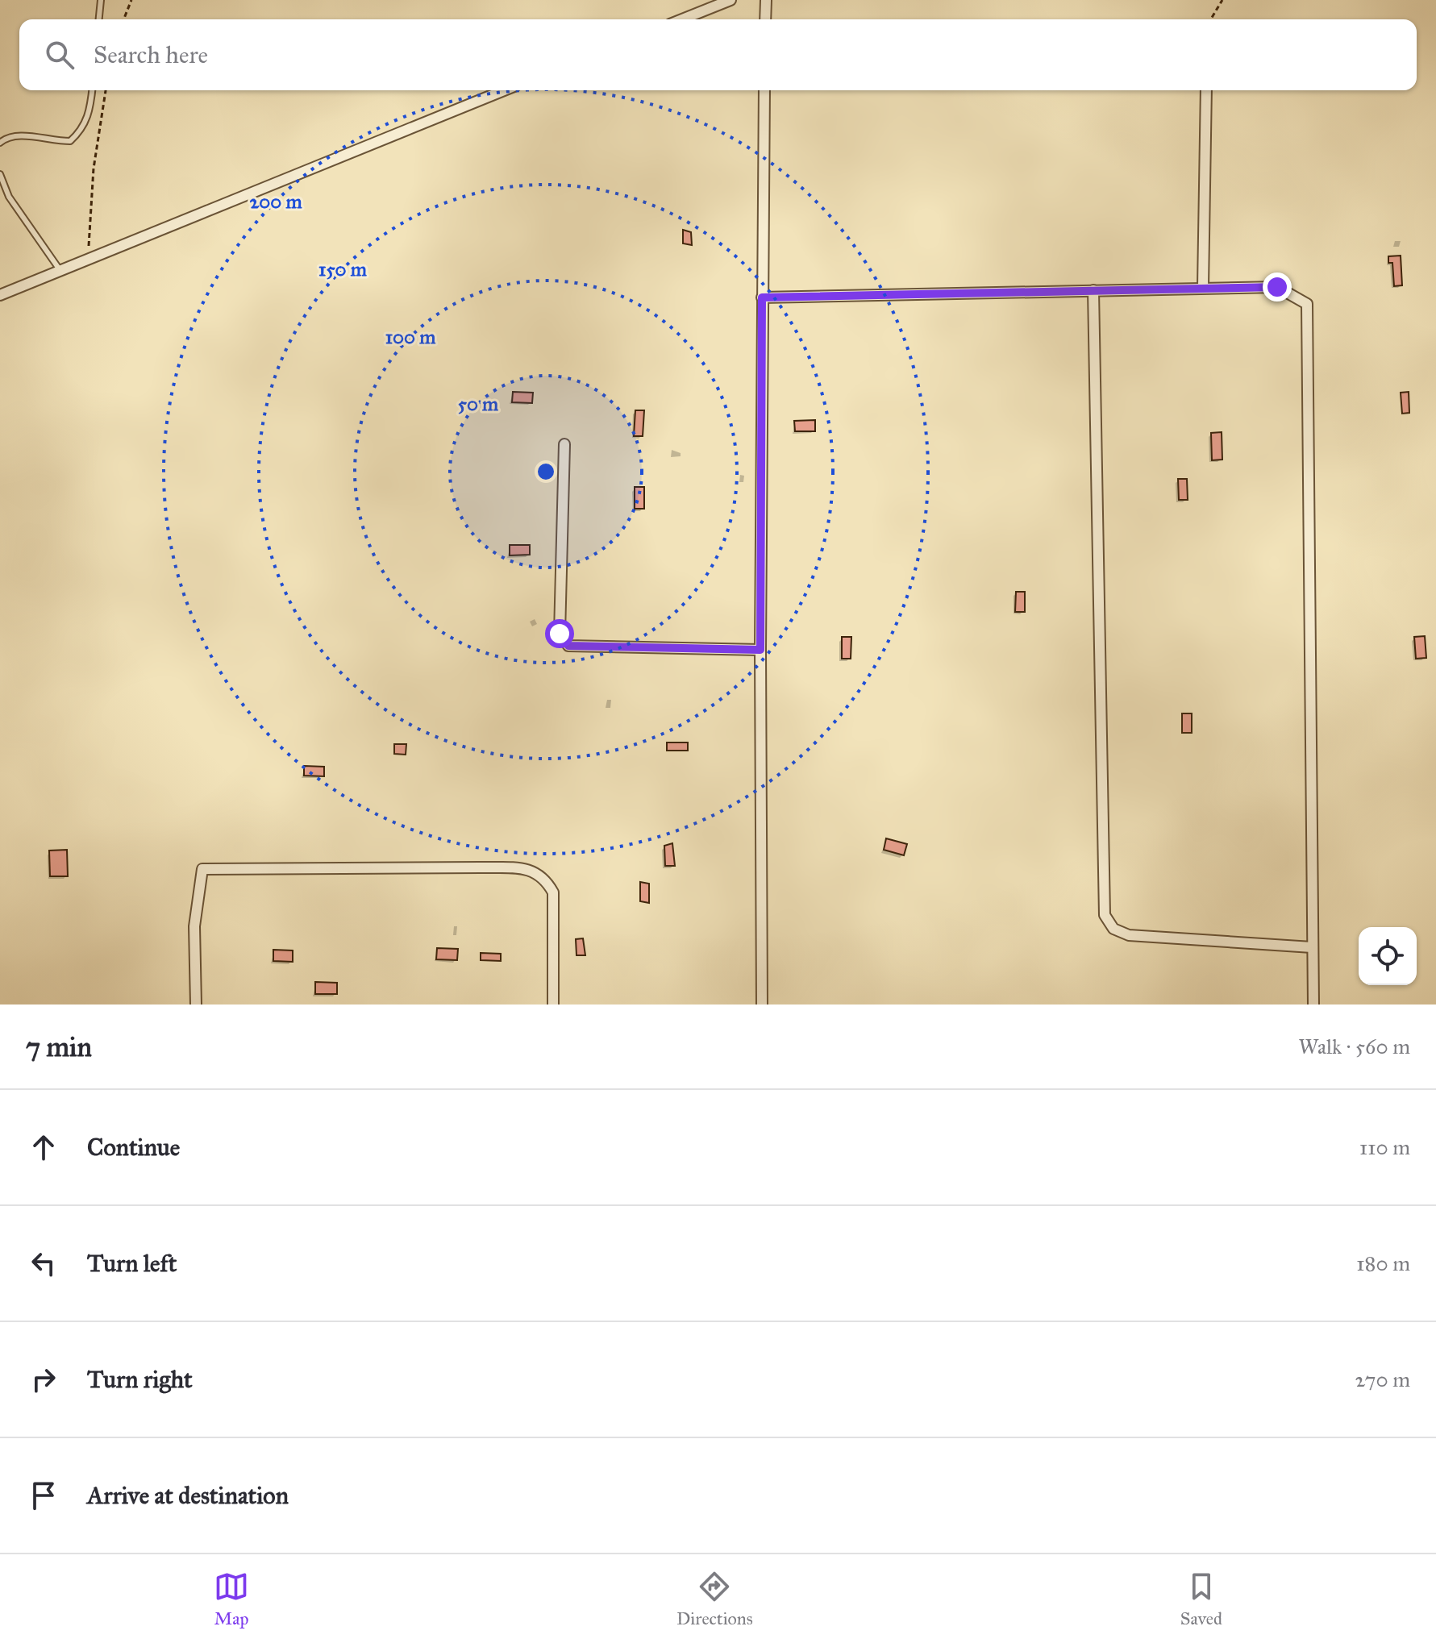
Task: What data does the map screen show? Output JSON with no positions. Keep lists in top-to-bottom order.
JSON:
{
  "page": {
    "search": "Search here",
    "heading": ["7 min", "Walk · 560 m"],
    "list": [
      ["Continue", "110 m"],
      ["Turn left", "180 m"],
      ["Turn right", "270 m"],
      "Arrive at destination"
    ],
    "nav": ["Map", "Directions", "Saved"]
  },
  "rings": [
    "200 m",
    "150 m",
    "100 m",
    "50 m"
  ]
}
